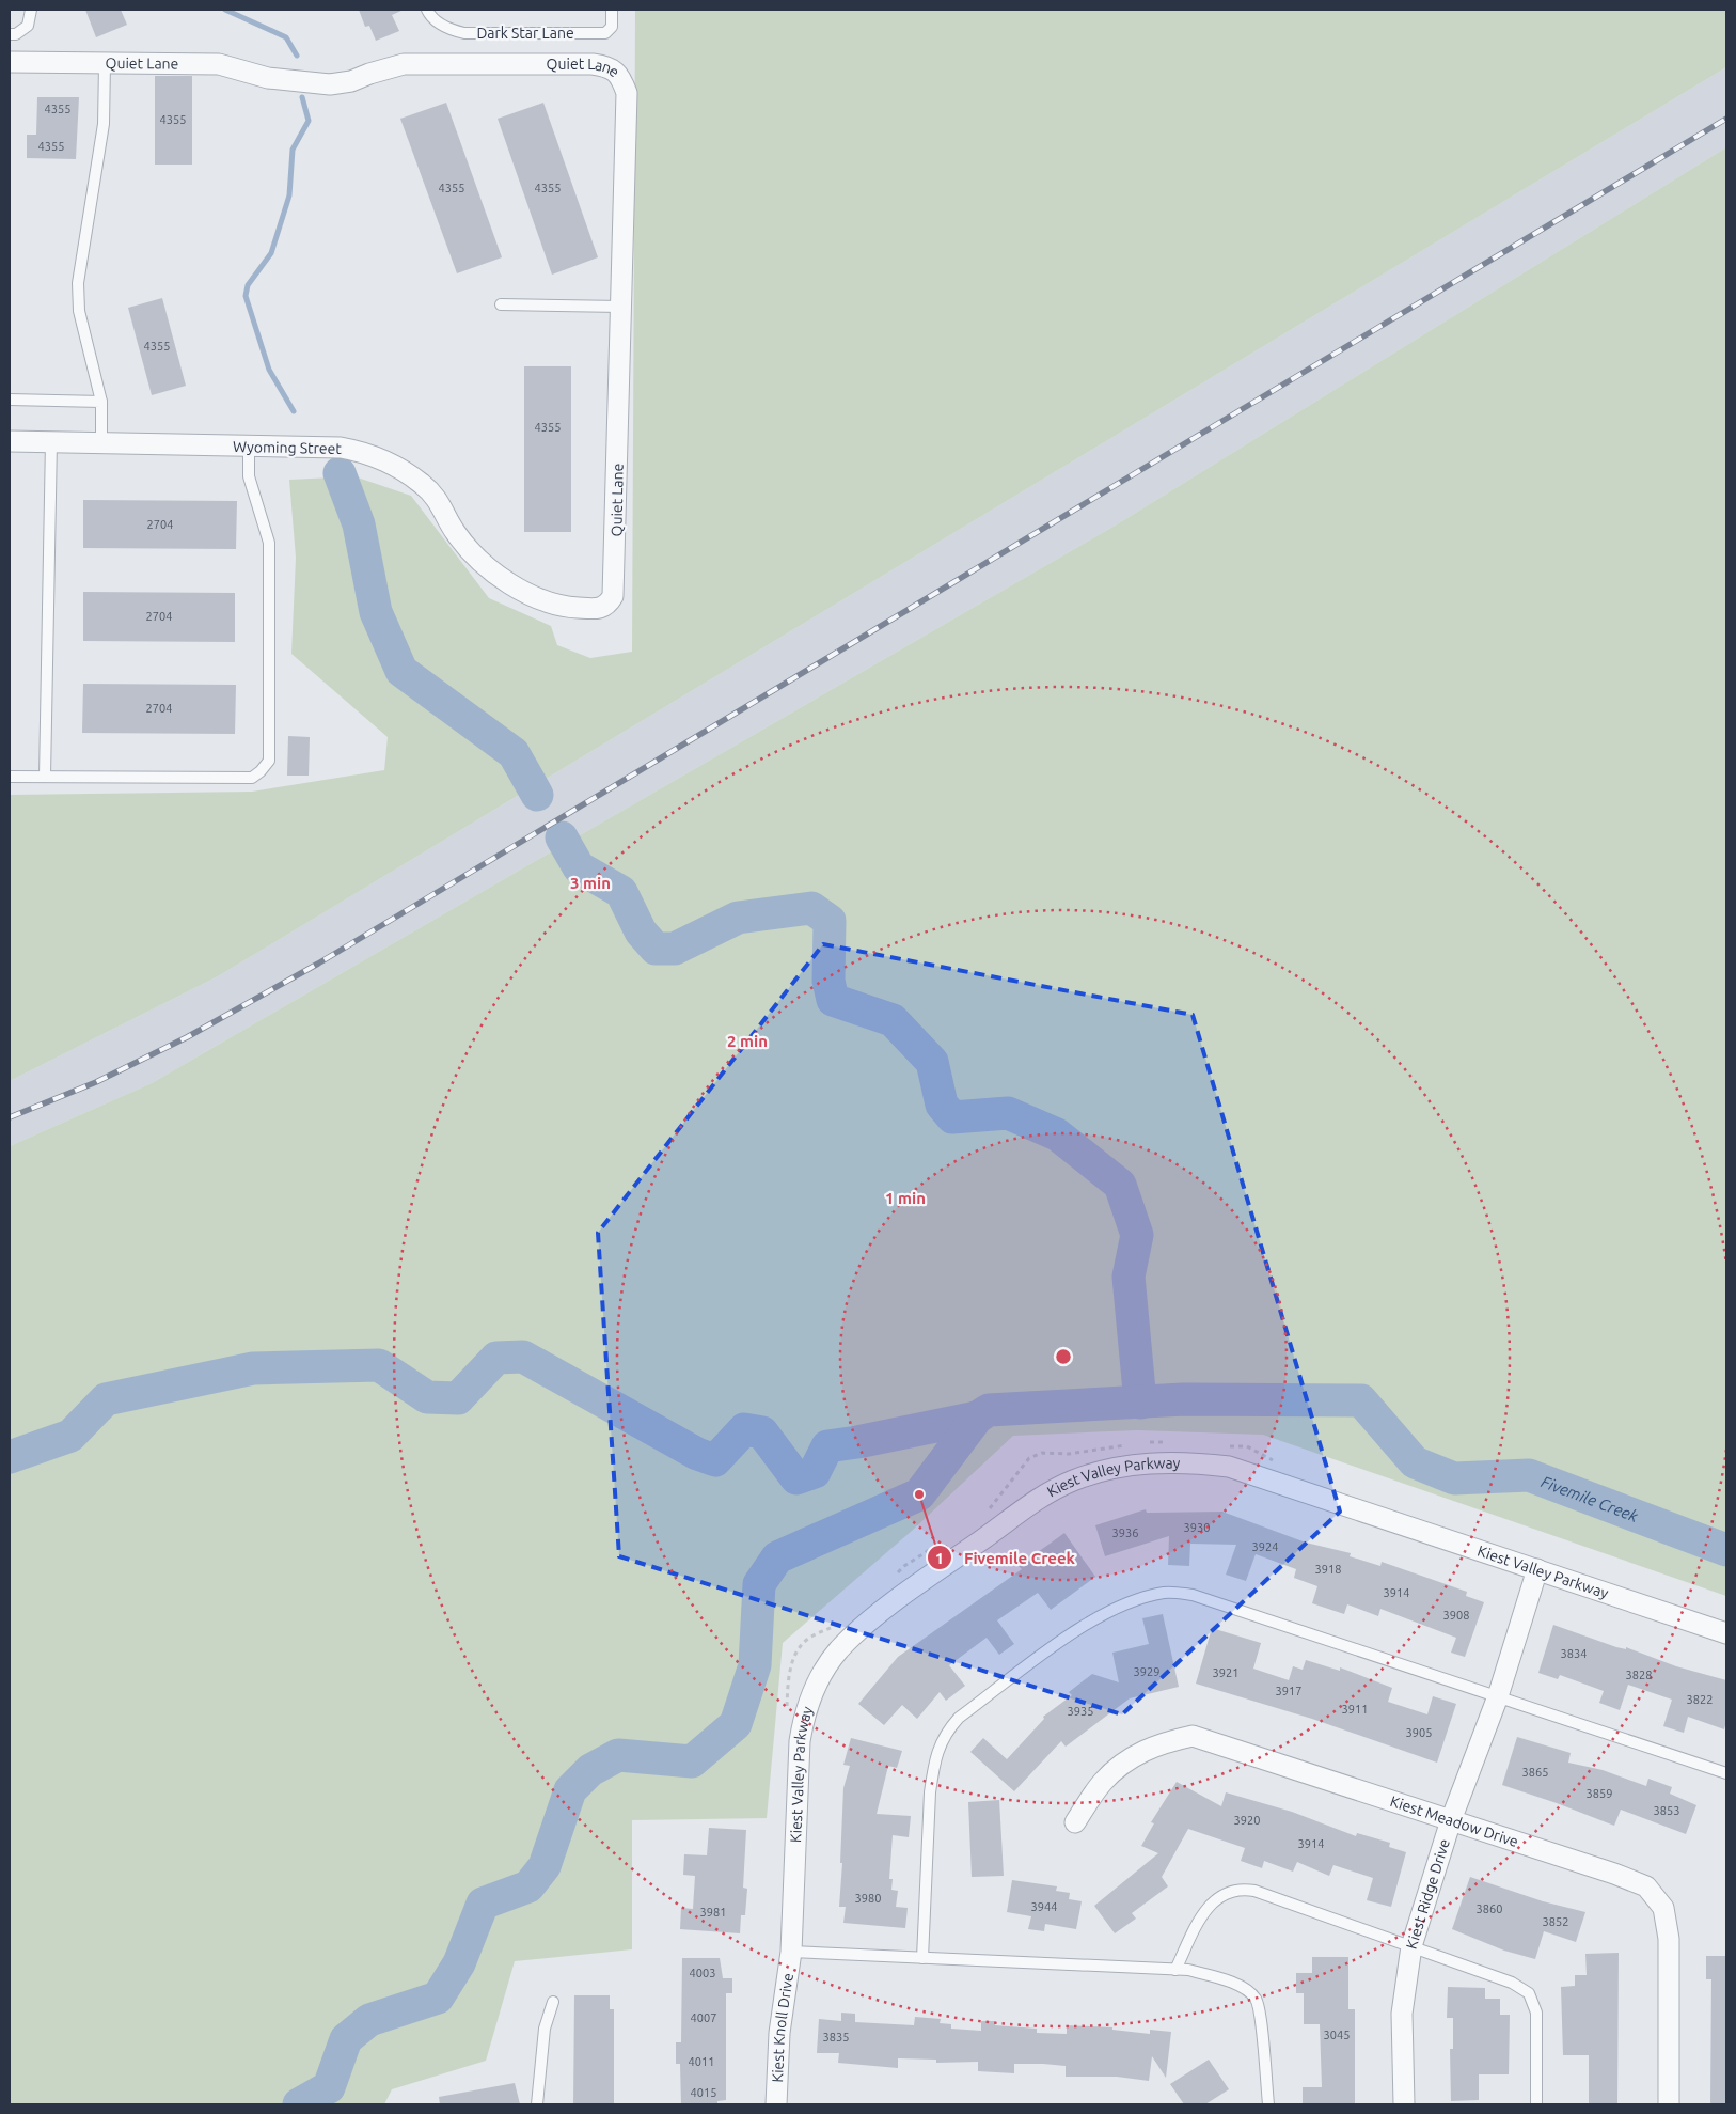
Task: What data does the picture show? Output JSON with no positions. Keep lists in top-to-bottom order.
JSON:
{
  "streets": {
    "street": [
      "Quiet Lane",
      "Wyoming Street",
      "Kiest Valley Parkway",
      "Kiest Meadow Drive",
      "Kiest Ridge Drive",
      "Kiest Knoll Drive"
    ],
    "lane": ["Dark Star Lane"]
  },
  "crossings": [
    ["Quiet Lane", "Wyoming Street"],
    ["Kiest Valley Parkway", "Kiest Ridge Drive"],
    ["Kiest Valley Parkway", "Kiest Knoll Drive"],
    ["Kiest Meadow Drive", "Kiest Ridge Drive"]
  ],
  "water": ["Fivemile Creek"],
  "places": ["Fivemile Creek"],
  "house_numbers": [
    "4355",
    "4355",
    "4355",
    "4355",
    "4355",
    "4355",
    "4355",
    "2704",
    "2704",
    "2704",
    "3930",
    "3936",
    "3924",
    "3918",
    "3914",
    "3908",
    "3834",
    "3929",
    "3921",
    "3828",
    "3917",
    "3822",
    "3911",
    "3935",
    "3905",
    "3865",
    "3859",
    "3853",
    "3920",
    "3914",
    "3980",
    "3944",
    "3860",
    "3981",
    "3852",
    "4003",
    "4007",
    "3045",
    "3835",
    "4011",
    "4015"
  ],
  "rings": ["3 min", "2 min", "1 min"]
}
